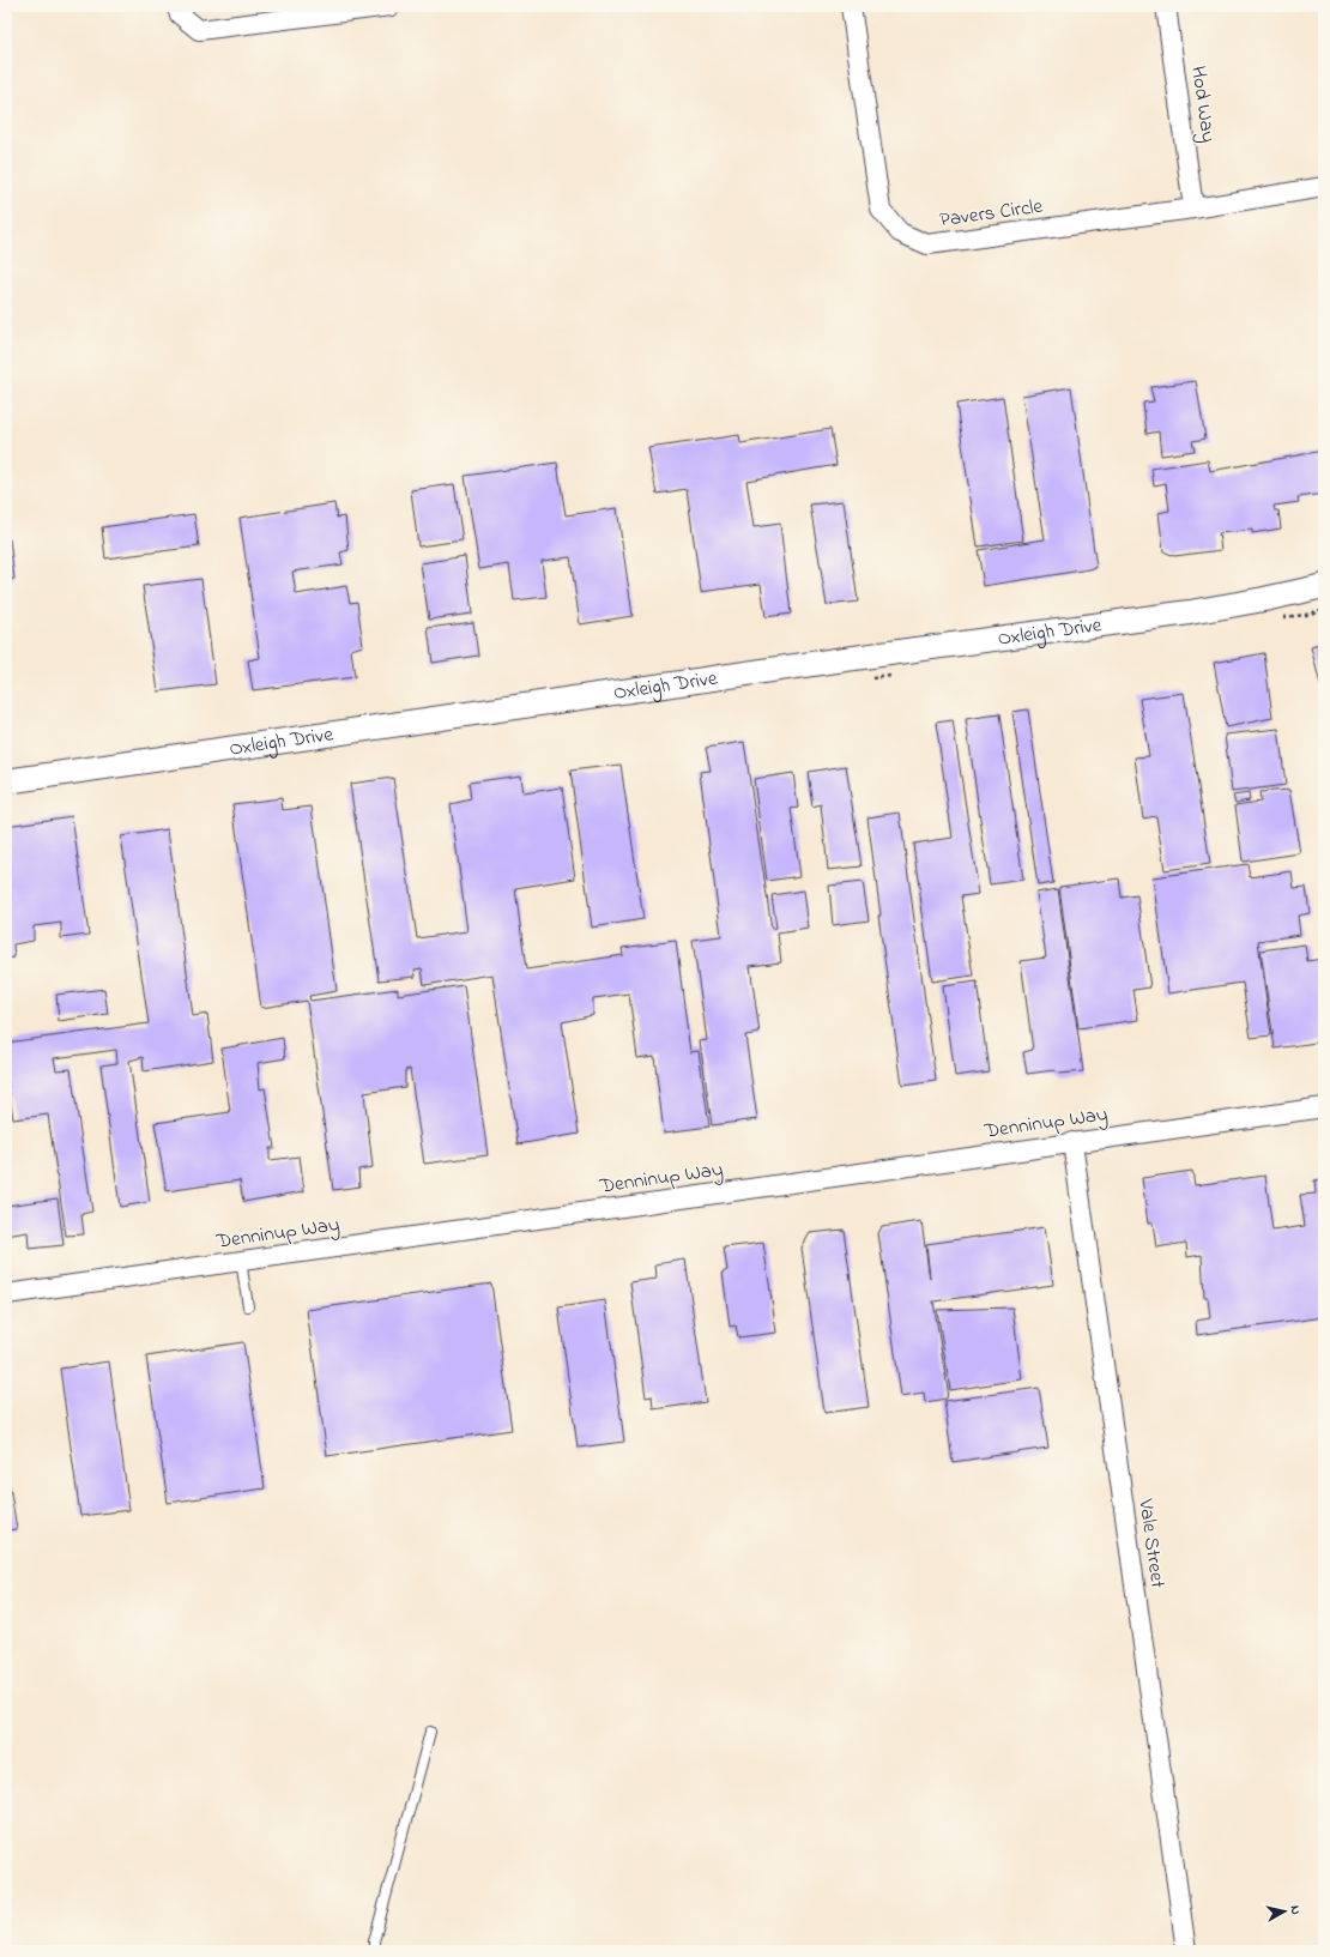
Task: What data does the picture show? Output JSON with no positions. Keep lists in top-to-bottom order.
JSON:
{
  "streets": {
    "street": [
      "Hod Way",
      "Pavers Circle",
      "Oxleigh Drive",
      "Denninup Way",
      "Vale Street"
    ]
  },
  "crossings": [
    ["Hod Way", "Pavers Circle"],
    ["Denninup Way", "Vale Street"]
  ],
  "north": "right"
}
